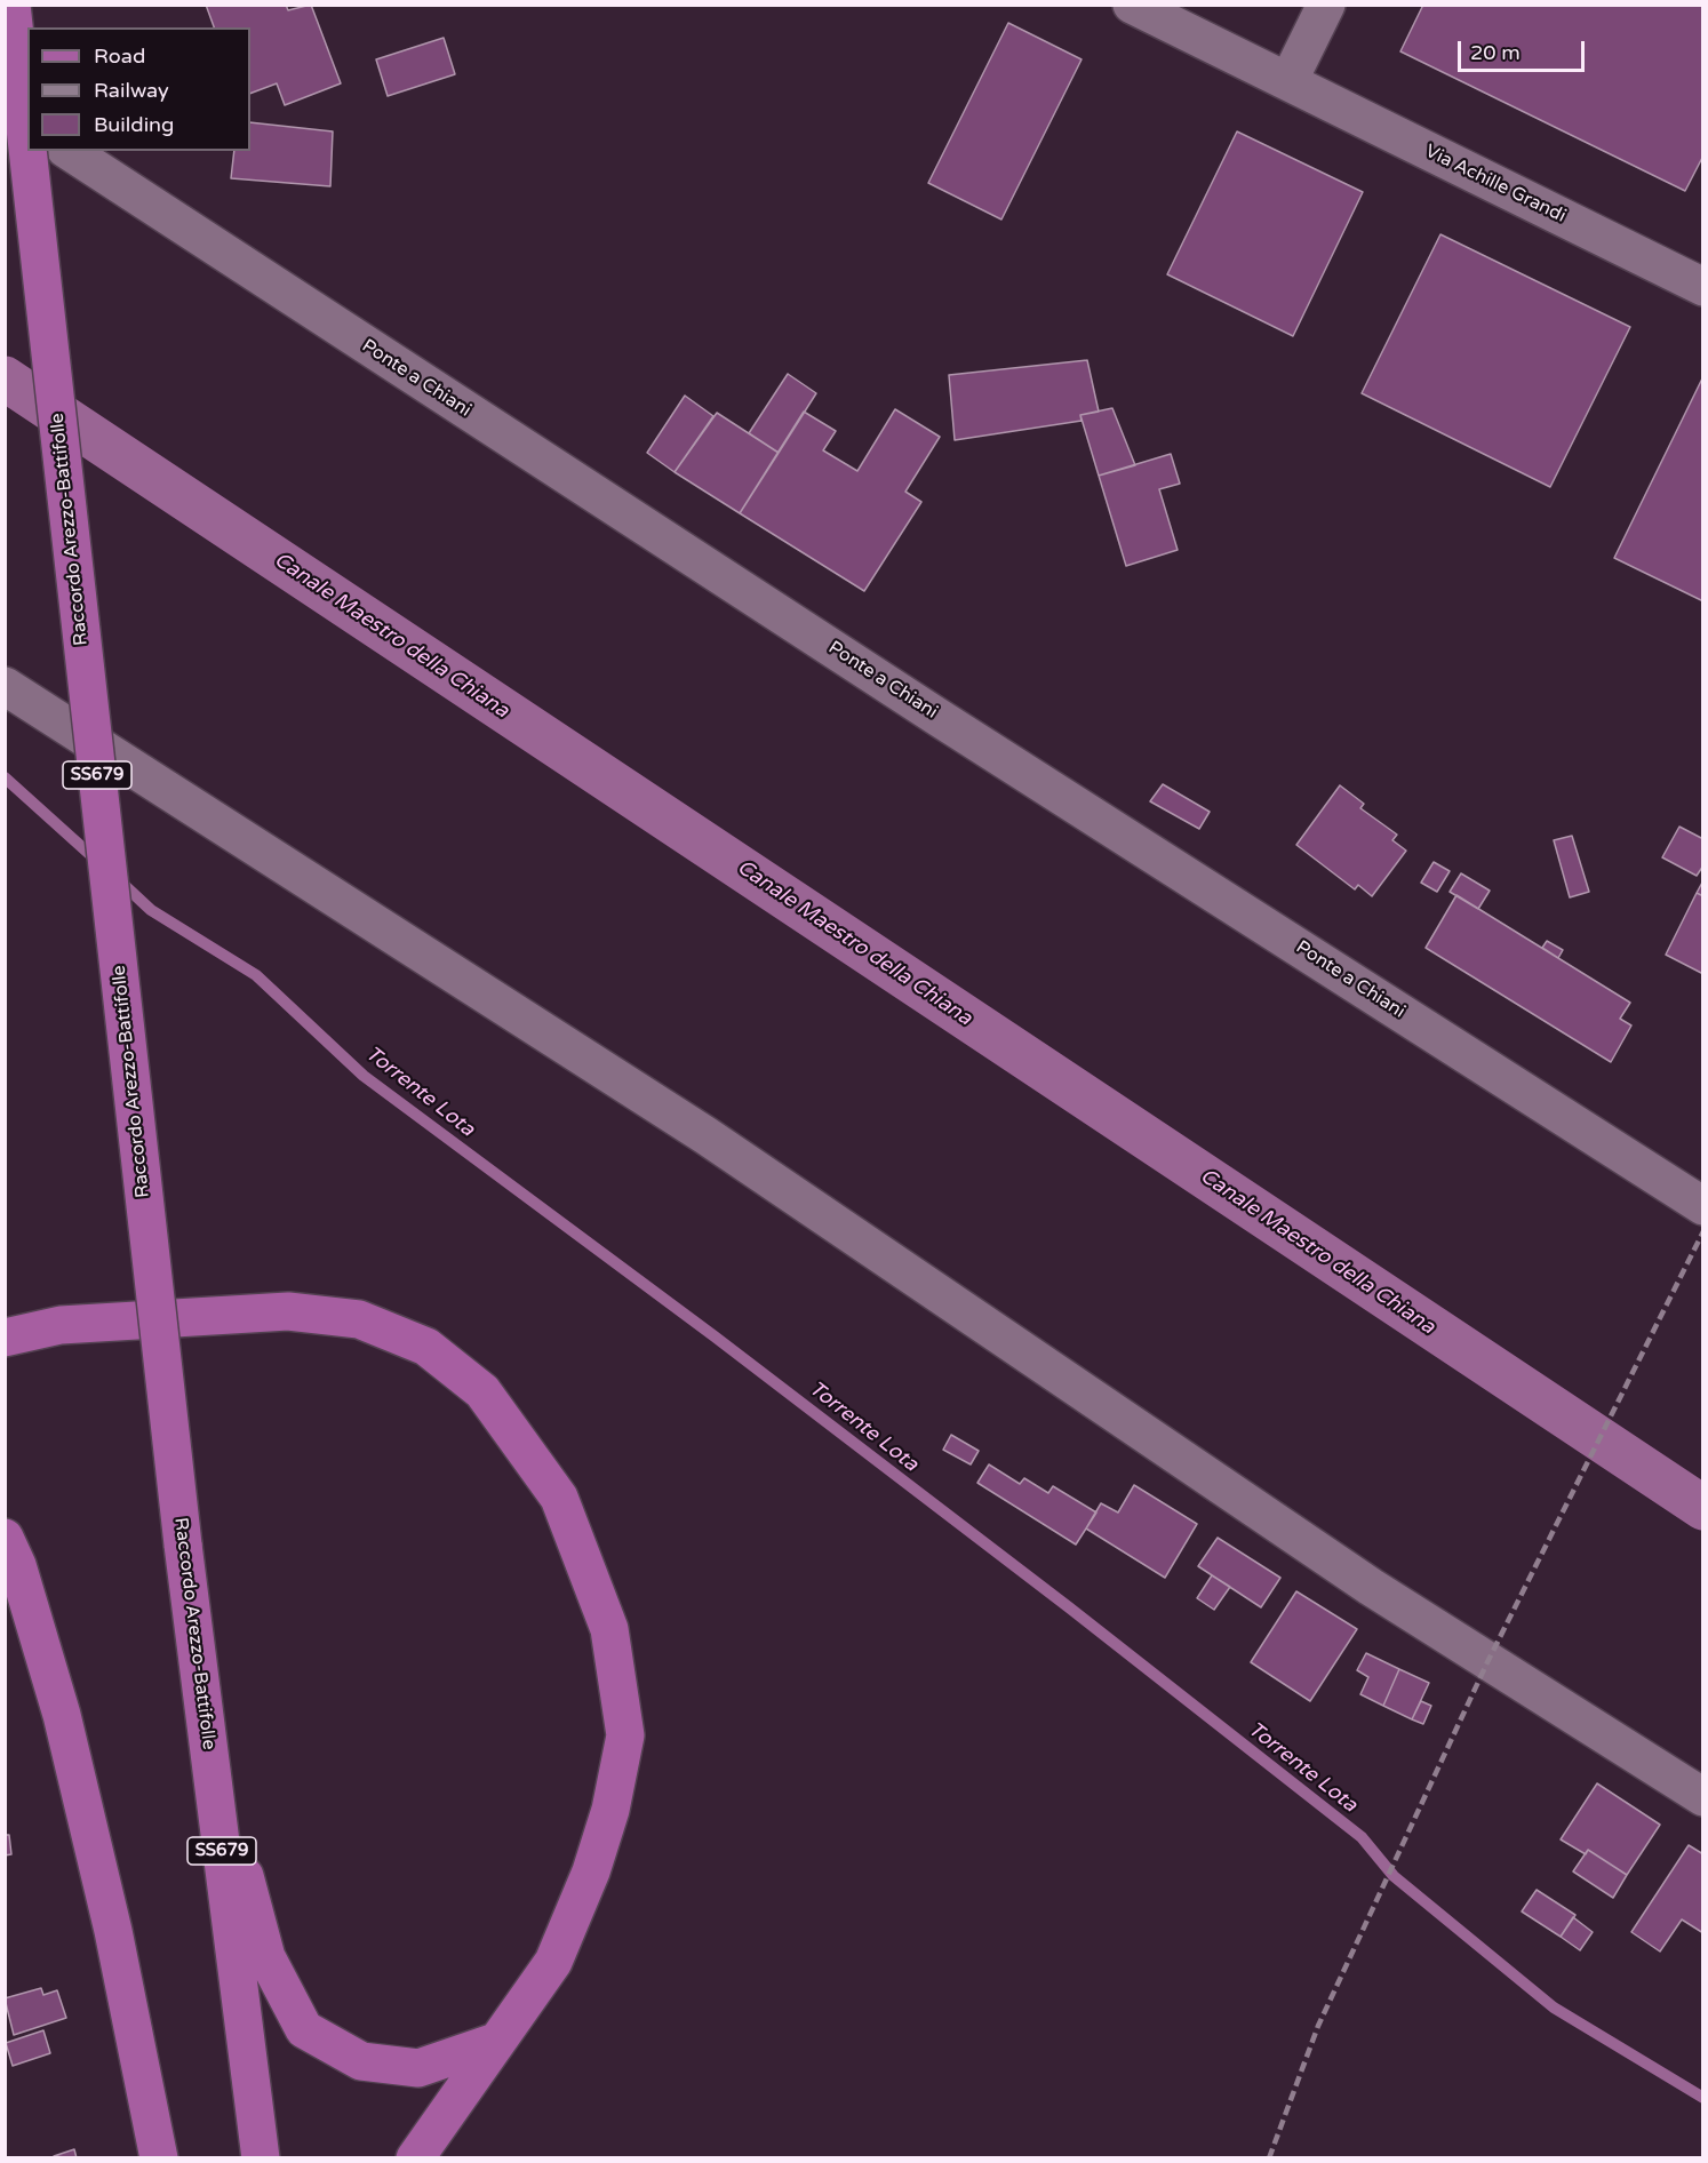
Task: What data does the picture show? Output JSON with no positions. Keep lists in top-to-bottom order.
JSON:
{
  "streets": {
    "main road": ["Raccordo Arezzo-Battifolle", "SS679"],
    "street": ["Via Achille Grandi", "Ponte a Chiani"]
  },
  "water": ["Canale Maestro della Chiana", "Torrente Lota"],
  "legend": ["Road", "Railway", "Building"],
  "scale_bar": "20 m"
}
